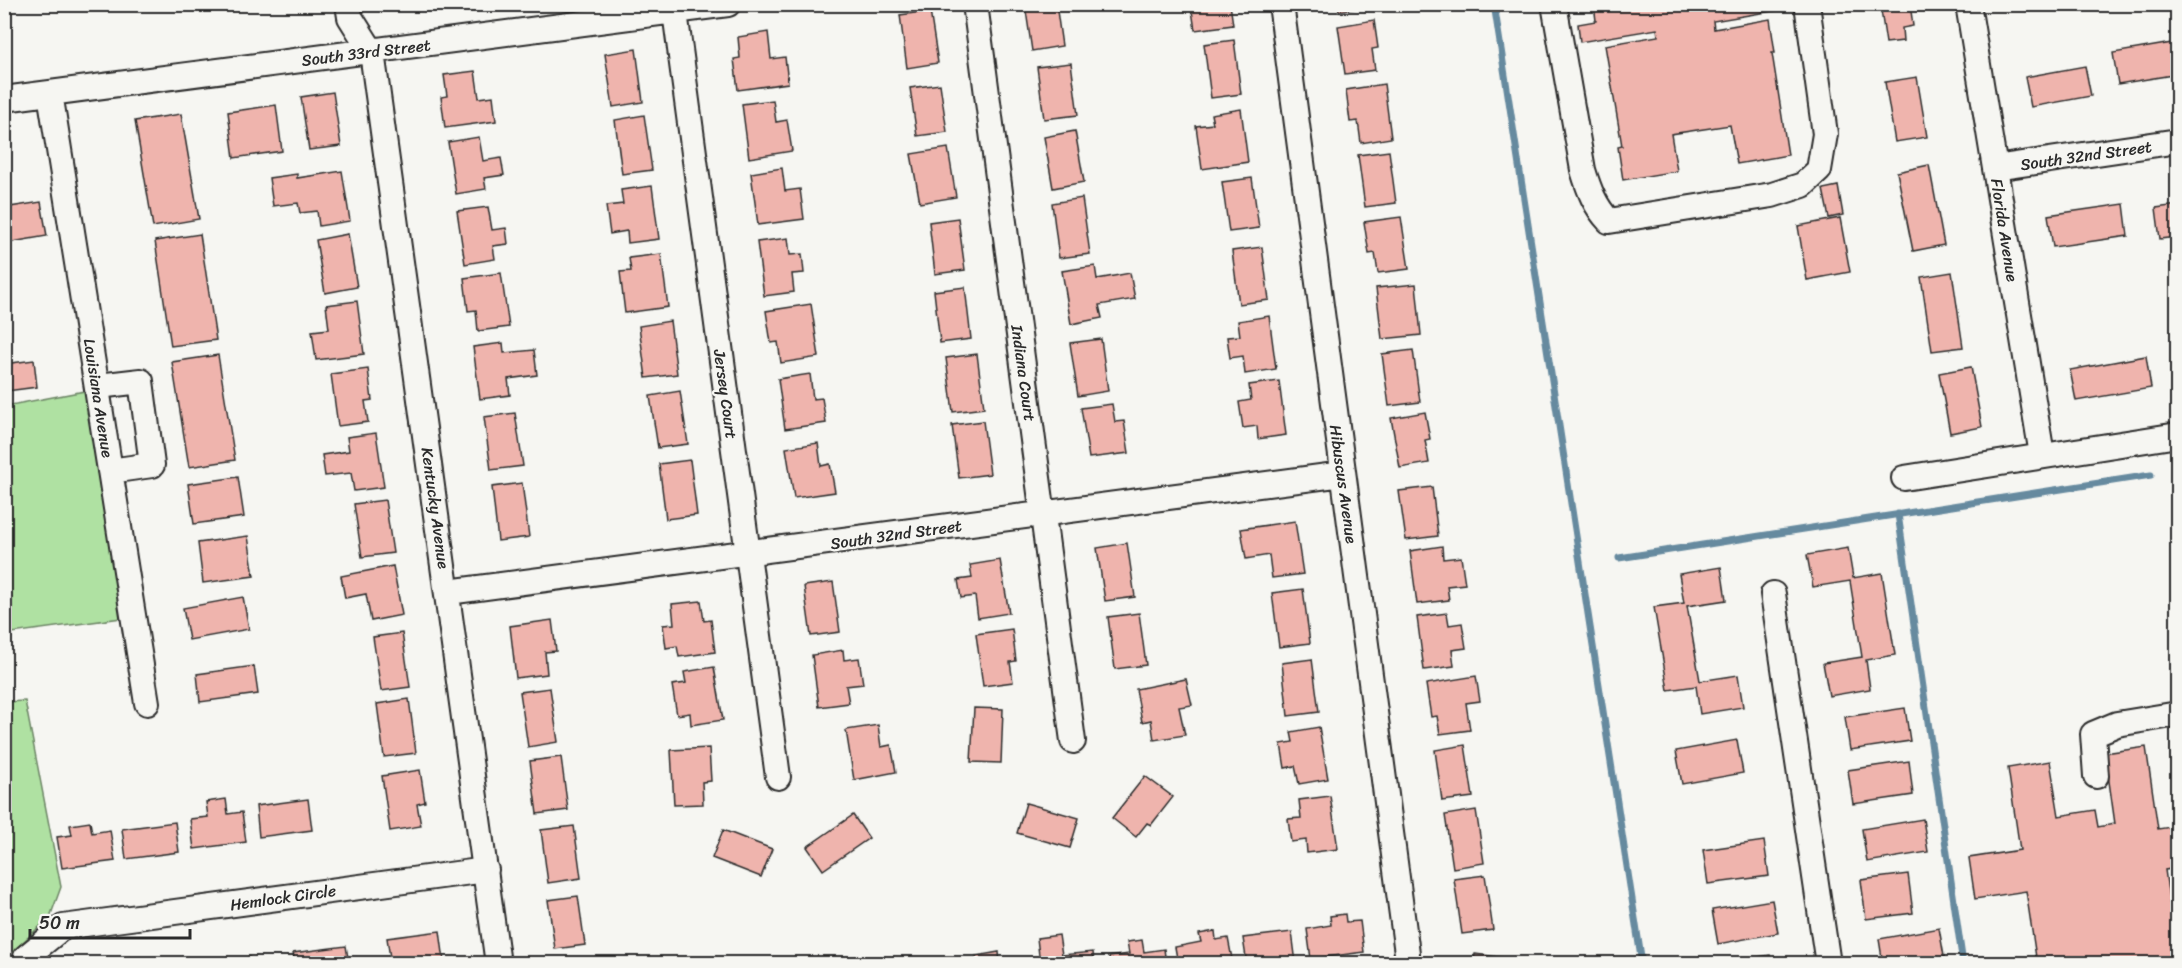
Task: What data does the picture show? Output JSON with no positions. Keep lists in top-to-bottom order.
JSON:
{
  "streets": {
    "street": [
      "South 33rd Street",
      "South 32nd Street",
      "Florida Avenue",
      "Indiana Court",
      "Jersey Court",
      "Louisiana Avenue",
      "Hibuscus Avenue",
      "Kentucky Avenue",
      "Hemlock Circle"
    ]
  },
  "crossings": [
    ["South 33rd Street", "Jersey Court"],
    ["South 33rd Street", "Louisiana Avenue"],
    ["South 33rd Street", "Kentucky Avenue"],
    ["South 32nd Street", "Florida Avenue"],
    ["South 32nd Street", "Indiana Court"],
    ["South 32nd Street", "Jersey Court"],
    ["South 32nd Street", "Hibuscus Avenue"],
    ["South 32nd Street", "Kentucky Avenue"],
    ["Kentucky Avenue", "Hemlock Circle"]
  ],
  "scale_bar": "50 m"
}
